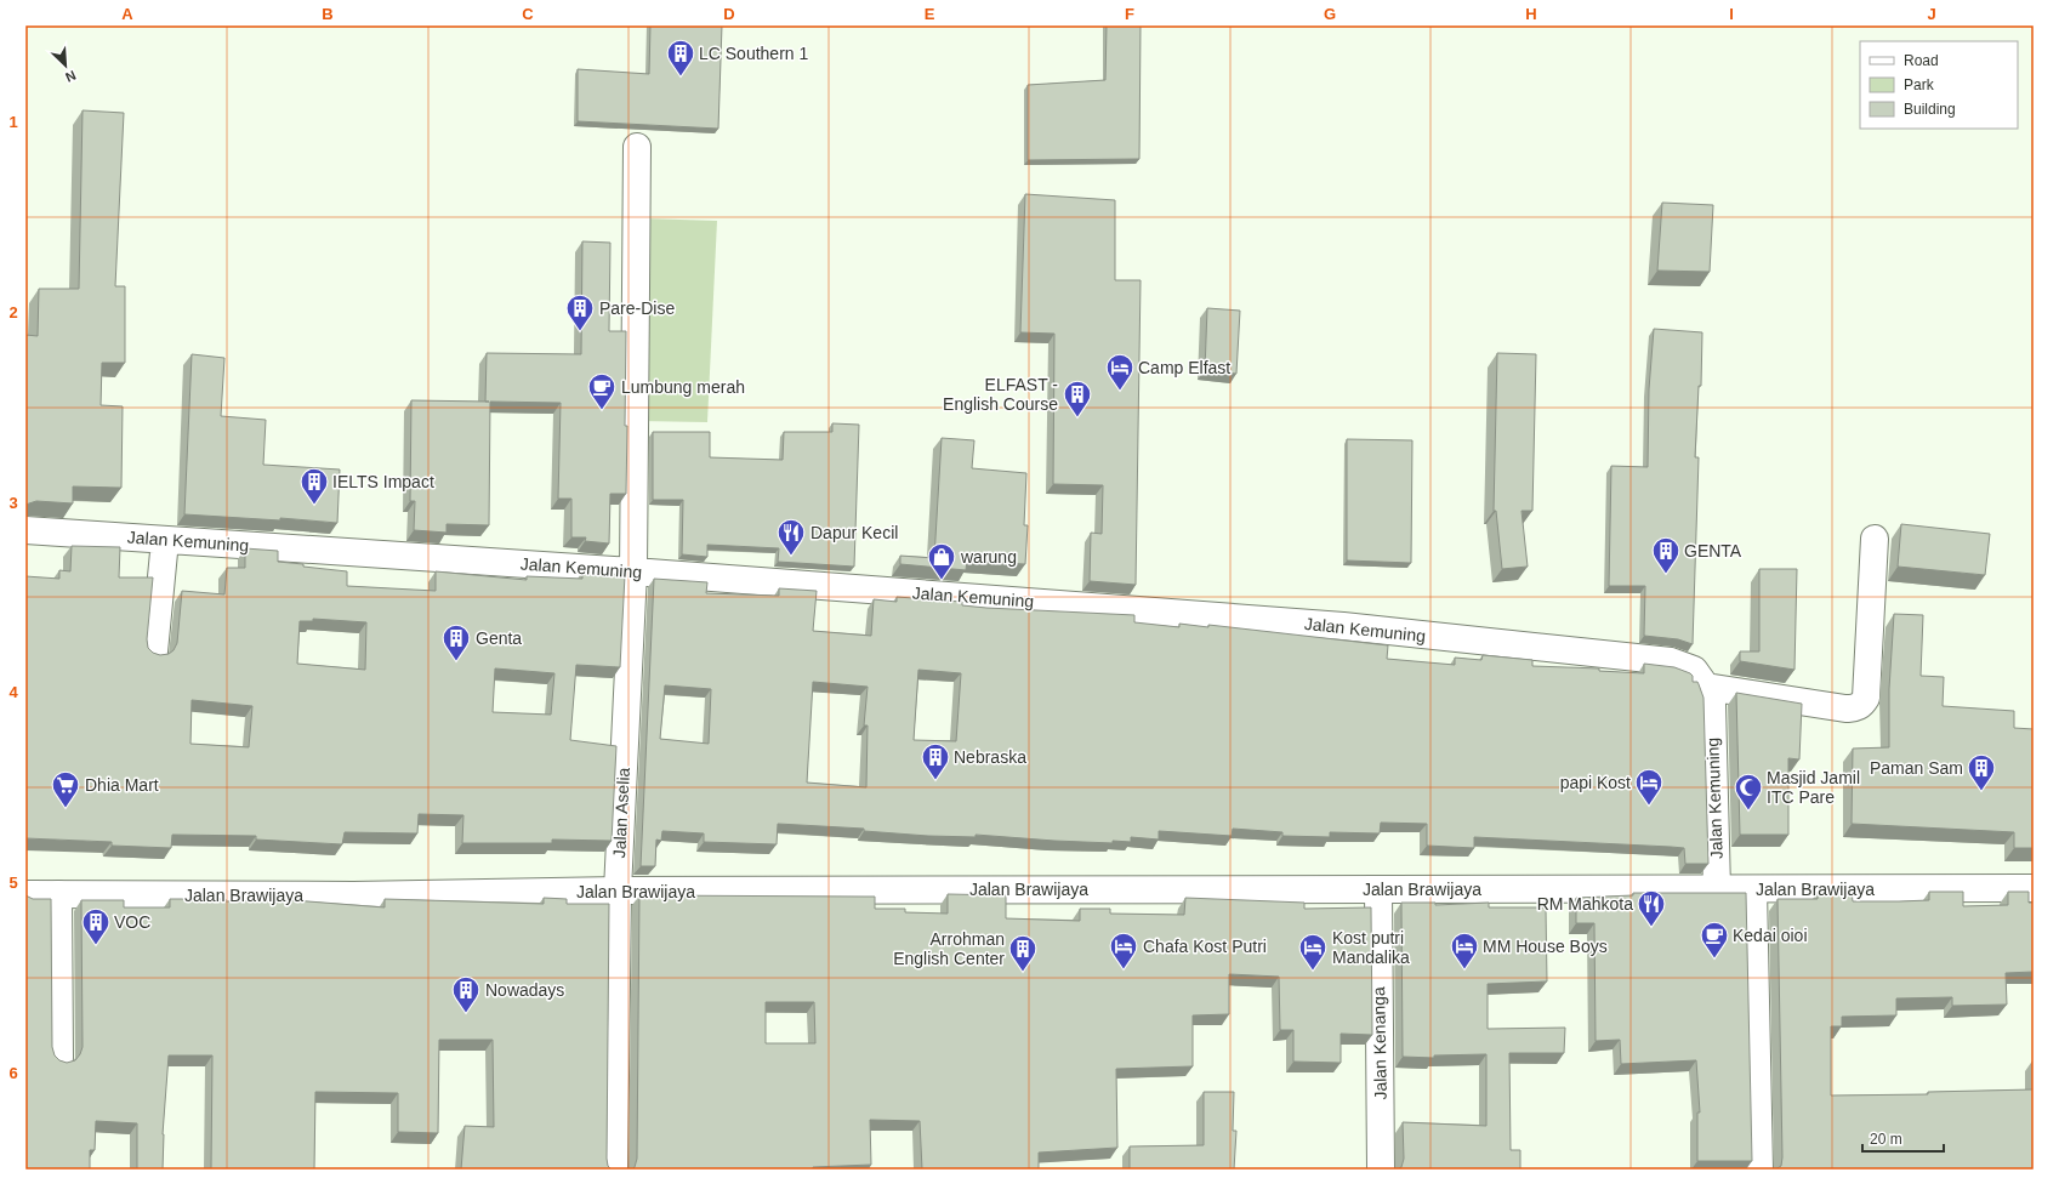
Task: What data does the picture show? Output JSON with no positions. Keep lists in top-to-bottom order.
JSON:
{
  "streets": {
    "street": [
      "Jalan Kemuning",
      "Jalan Aselia",
      "Jalan Brawijaya",
      "Jalan Kenanga"
    ]
  },
  "crossings": [
    ["Jalan Kemuning", "Jalan Aselia"],
    ["Jalan Kemuning", "Jalan Brawijaya"],
    ["Jalan Aselia", "Jalan Brawijaya"],
    ["Jalan Brawijaya", "Jalan Kenanga"]
  ],
  "places": {
    "building": [
      "LC Southern 1",
      "Pare-Dise",
      "ELFAST - English Course",
      "IELTS Impact",
      "GENTA",
      "Genta",
      "Nebraska",
      "Paman Sam",
      "VOC",
      "Arrohman English Center",
      "Nowadays"
    ],
    "hotel": [
      "Camp Elfast",
      "papi Kost",
      "Chafa Kost Putri",
      "MM House Boys",
      "Kost putri Mandalika"
    ],
    "cafe": ["Lumbung merah", "Kedai oioi"],
    "restaurant": ["Dapur Kecil", "RM Mahkota"],
    "shop": ["warung"],
    "supermarket": ["Dhia Mart"],
    "mosque": ["Masjid Jamil ITC Pare"]
  },
  "legend": ["Road", "Park", "Building"],
  "scale_bar": "20 m",
  "north": "bottom right",
  "grid": {
    "columns": [
      "A",
      "B",
      "C",
      "D",
      "E",
      "F",
      "G",
      "H",
      "I",
      "J"
    ],
    "rows": [
      "1",
      "2",
      "3",
      "4",
      "5",
      "6"
    ]
  }
}
